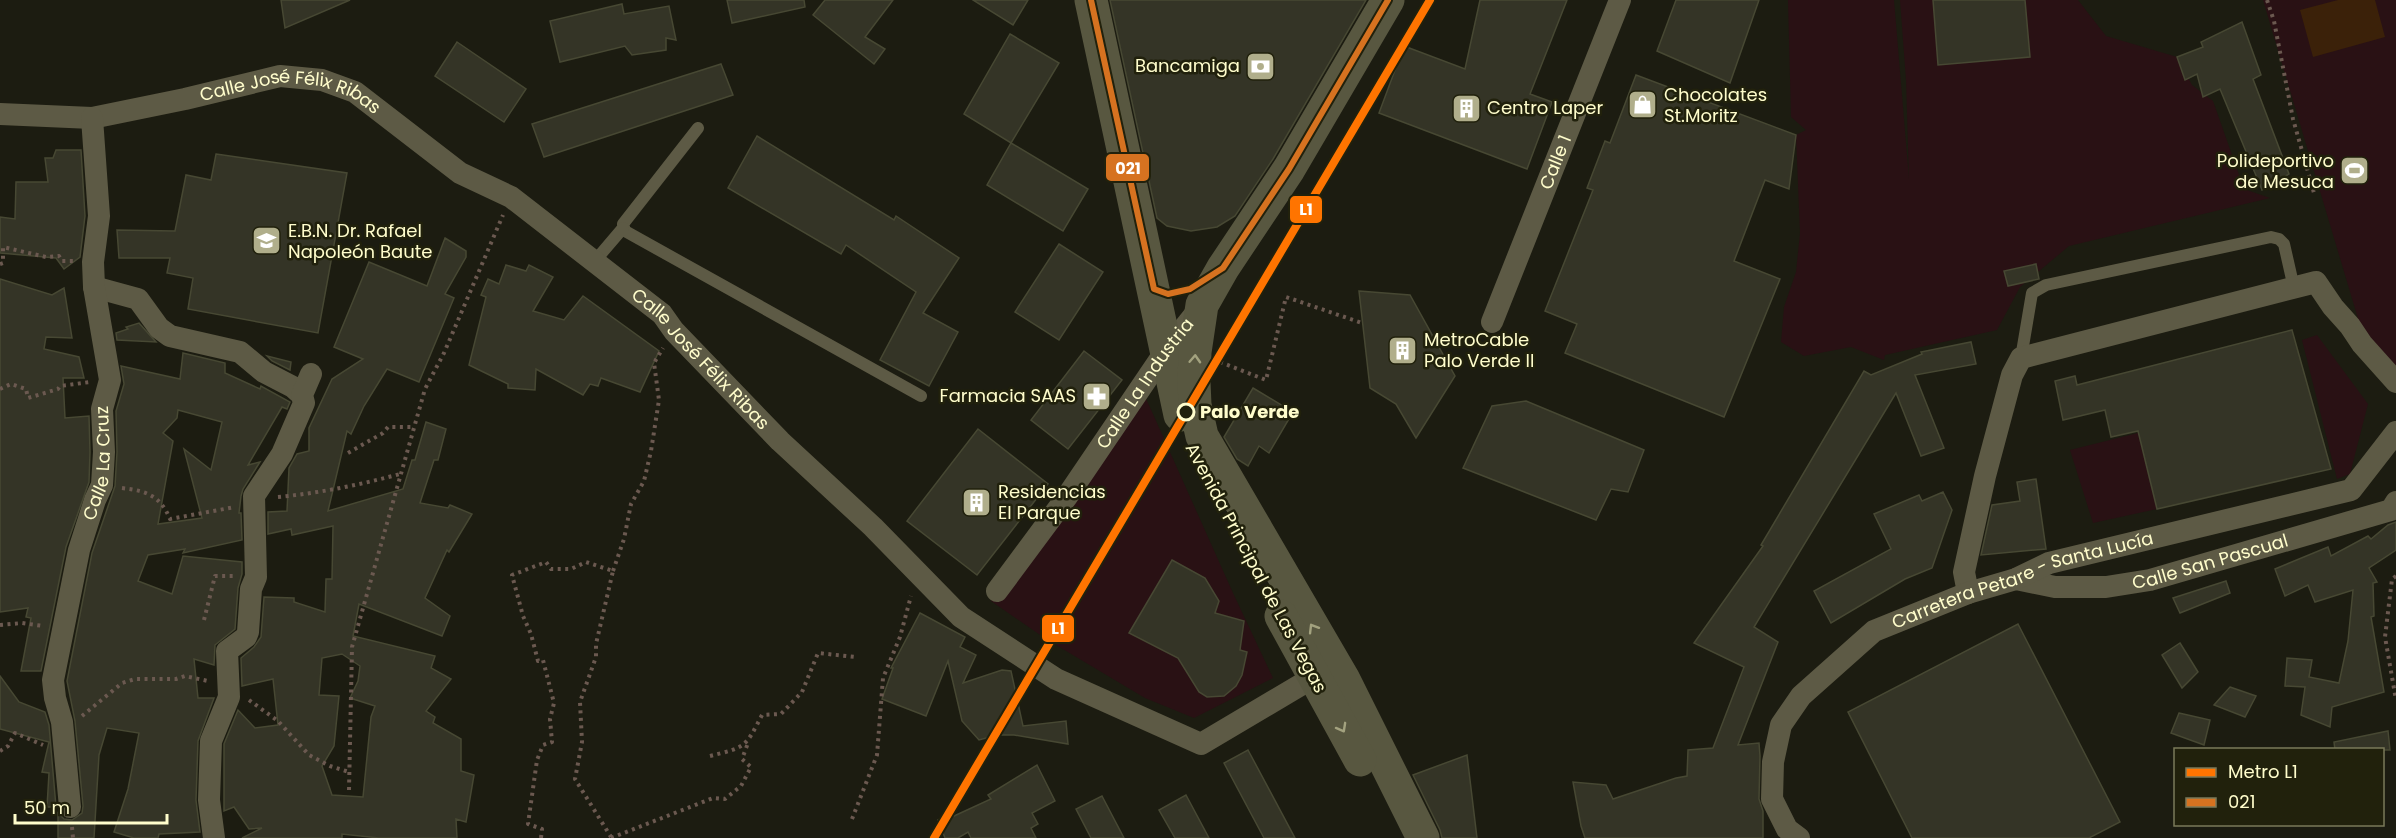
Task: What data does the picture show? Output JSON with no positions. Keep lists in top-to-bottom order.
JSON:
{
  "streets": {
    "street": [
      "Calle José Félix Ribas",
      "Calle 1",
      "Calle La Industria",
      "Calle La Cruz",
      "Calle San Pascual",
      "Avenida Principal de Las Vegas",
      "Carretera Petare - Santa Lucía"
    ]
  },
  "crossings": [
    ["Calle José Félix Ribas", "Calle La Cruz"],
    ["Calle José Félix Ribas", "Avenida Principal de Las Vegas"],
    ["Calle La Industria", "Avenida Principal de Las Vegas"],
    ["Calle San Pascual", "Carretera Petare - Santa Lucía"]
  ],
  "places": {
    "bank": ["Bancamiga"],
    "shop": ["Chocolates St.Moritz"],
    "building": ["Centro Laper", "MetroCable Palo Verde II", "Residencias El Parque"],
    "sports": ["Polideportivo de Mesuca"],
    "school or university": ["E.B.N. Dr. Rafael Napoleón Baute"],
    "pharmacy": ["Farmacia SAAS"],
    "other": ["Palo Verde"]
  },
  "lines": ["metro line L1", "transit line 021"],
  "legend": ["Metro L1", "021"],
  "scale_bar": "50 m"
}
